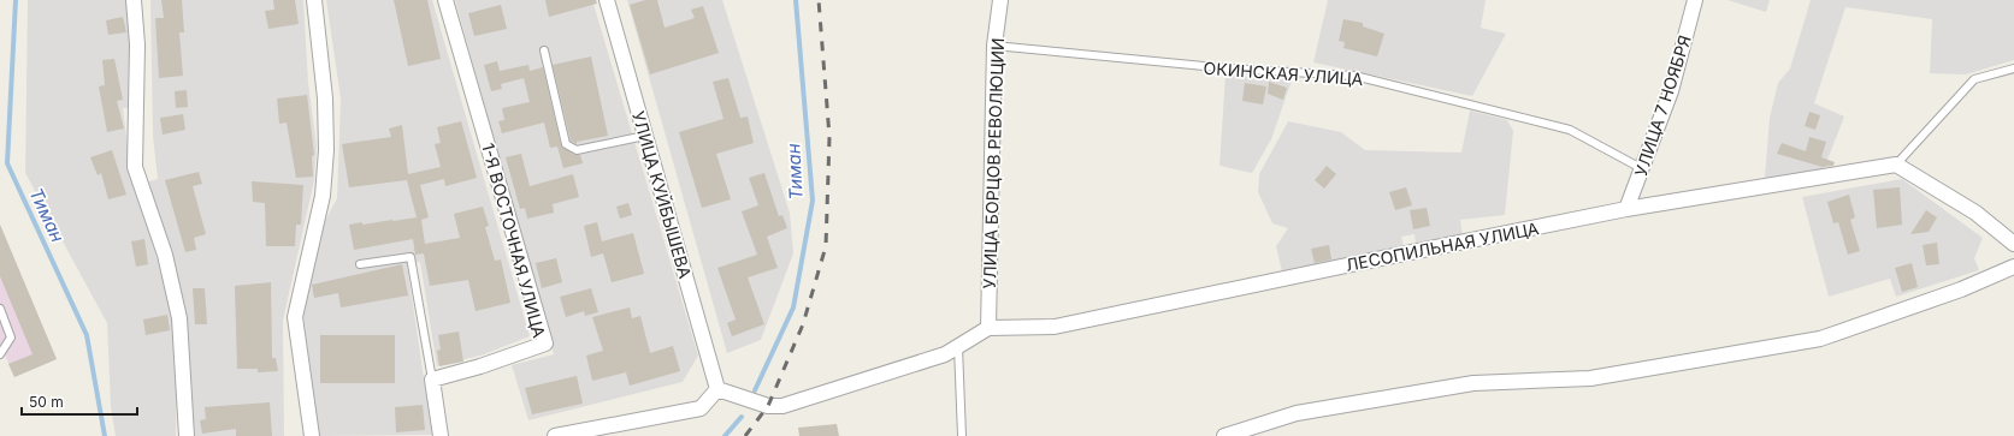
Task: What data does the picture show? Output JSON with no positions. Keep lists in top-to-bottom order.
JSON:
{
  "streets": {
    "street": [
      "УЛИЦА 7 НОЯБРЯ",
      "УЛИЦА БОРЦОВ РЕВОЛЮЦИИ",
      "УЛИЦА КУЙБЫШЕВА",
      "1-Я ВОСТОЧНАЯ УЛИЦА",
      "ЛЕСОПИЛЬНАЯ УЛИЦА"
    ],
    "lane": ["ОКИНСКАЯ УЛИЦА"]
  },
  "crossings": [
    ["ОКИНСКАЯ УЛИЦА", "УЛИЦА 7 НОЯБРЯ"],
    ["ОКИНСКАЯ УЛИЦА", "УЛИЦА БОРЦОВ РЕВОЛЮЦИИ"],
    ["УЛИЦА 7 НОЯБРЯ", "ЛЕСОПИЛЬНАЯ УЛИЦА"],
    ["УЛИЦА БОРЦОВ РЕВОЛЮЦИИ", "ЛЕСОПИЛЬНАЯ УЛИЦА"]
  ],
  "water": ["Тиман"],
  "scale_bar": "50 m"
}
